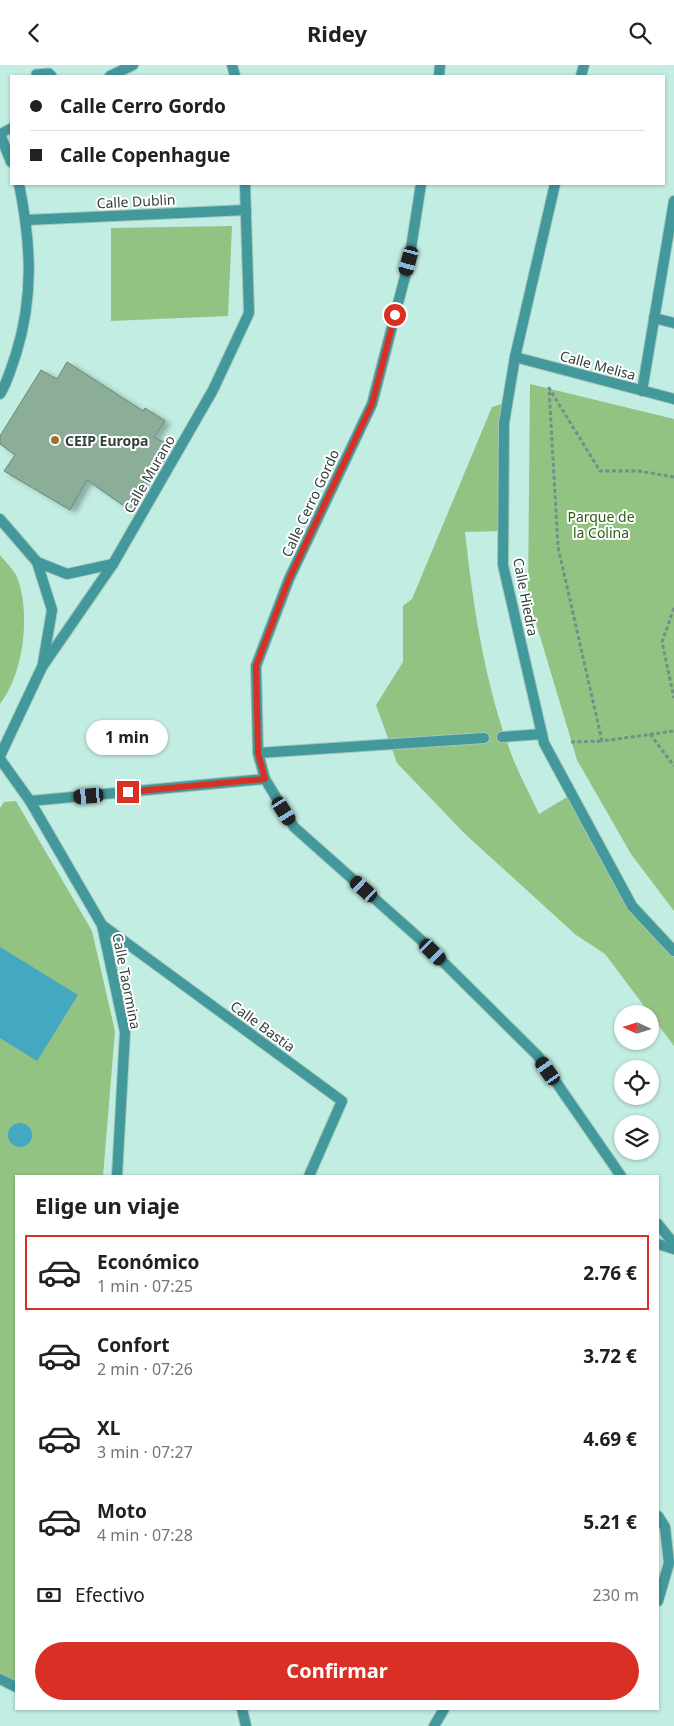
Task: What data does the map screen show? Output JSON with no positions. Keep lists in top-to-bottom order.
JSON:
{
  "streets": {
    "street": [
      "Calle Dublin",
      "Calle Melisa",
      "Calle Murano",
      "Calle Cerro Gordo",
      "Calle Hiedra",
      "Calle Taormina",
      "Calle Bastia"
    ]
  },
  "crossings": [
    ["Calle Dublin", "Calle Murano"],
    ["Calle Melisa", "Calle Hiedra"],
    ["Calle Murano", "Calle Taormina"],
    ["Calle Taormina", "Calle Bastia"]
  ],
  "parks": ["Parque de la Colina"],
  "places": ["CEIP Europa"],
  "north": "left",
  "page": {
    "header": "Ridey",
    "banner": ["Calle Cerro Gordo", "Calle Copenhague"],
    "bubble": "1 min",
    "heading": "Elige un viaje",
    "list": [
      {
        "name": "Económico",
        "note": "1 min · 07:25",
        "value": "2.76 €"
      },
      {
        "name": "Confort",
        "note": "2 min · 07:26",
        "value": "3.72 €"
      },
      {
        "name": "XL",
        "note": "3 min · 07:27",
        "value": "4.69 €"
      },
      {
        "name": "Moto",
        "note": "4 min · 07:28",
        "value": "5.21 €"
      }
    ],
    "pay": ["Efectivo", "230 m"],
    "buttons": "Confirmar"
  }
}
